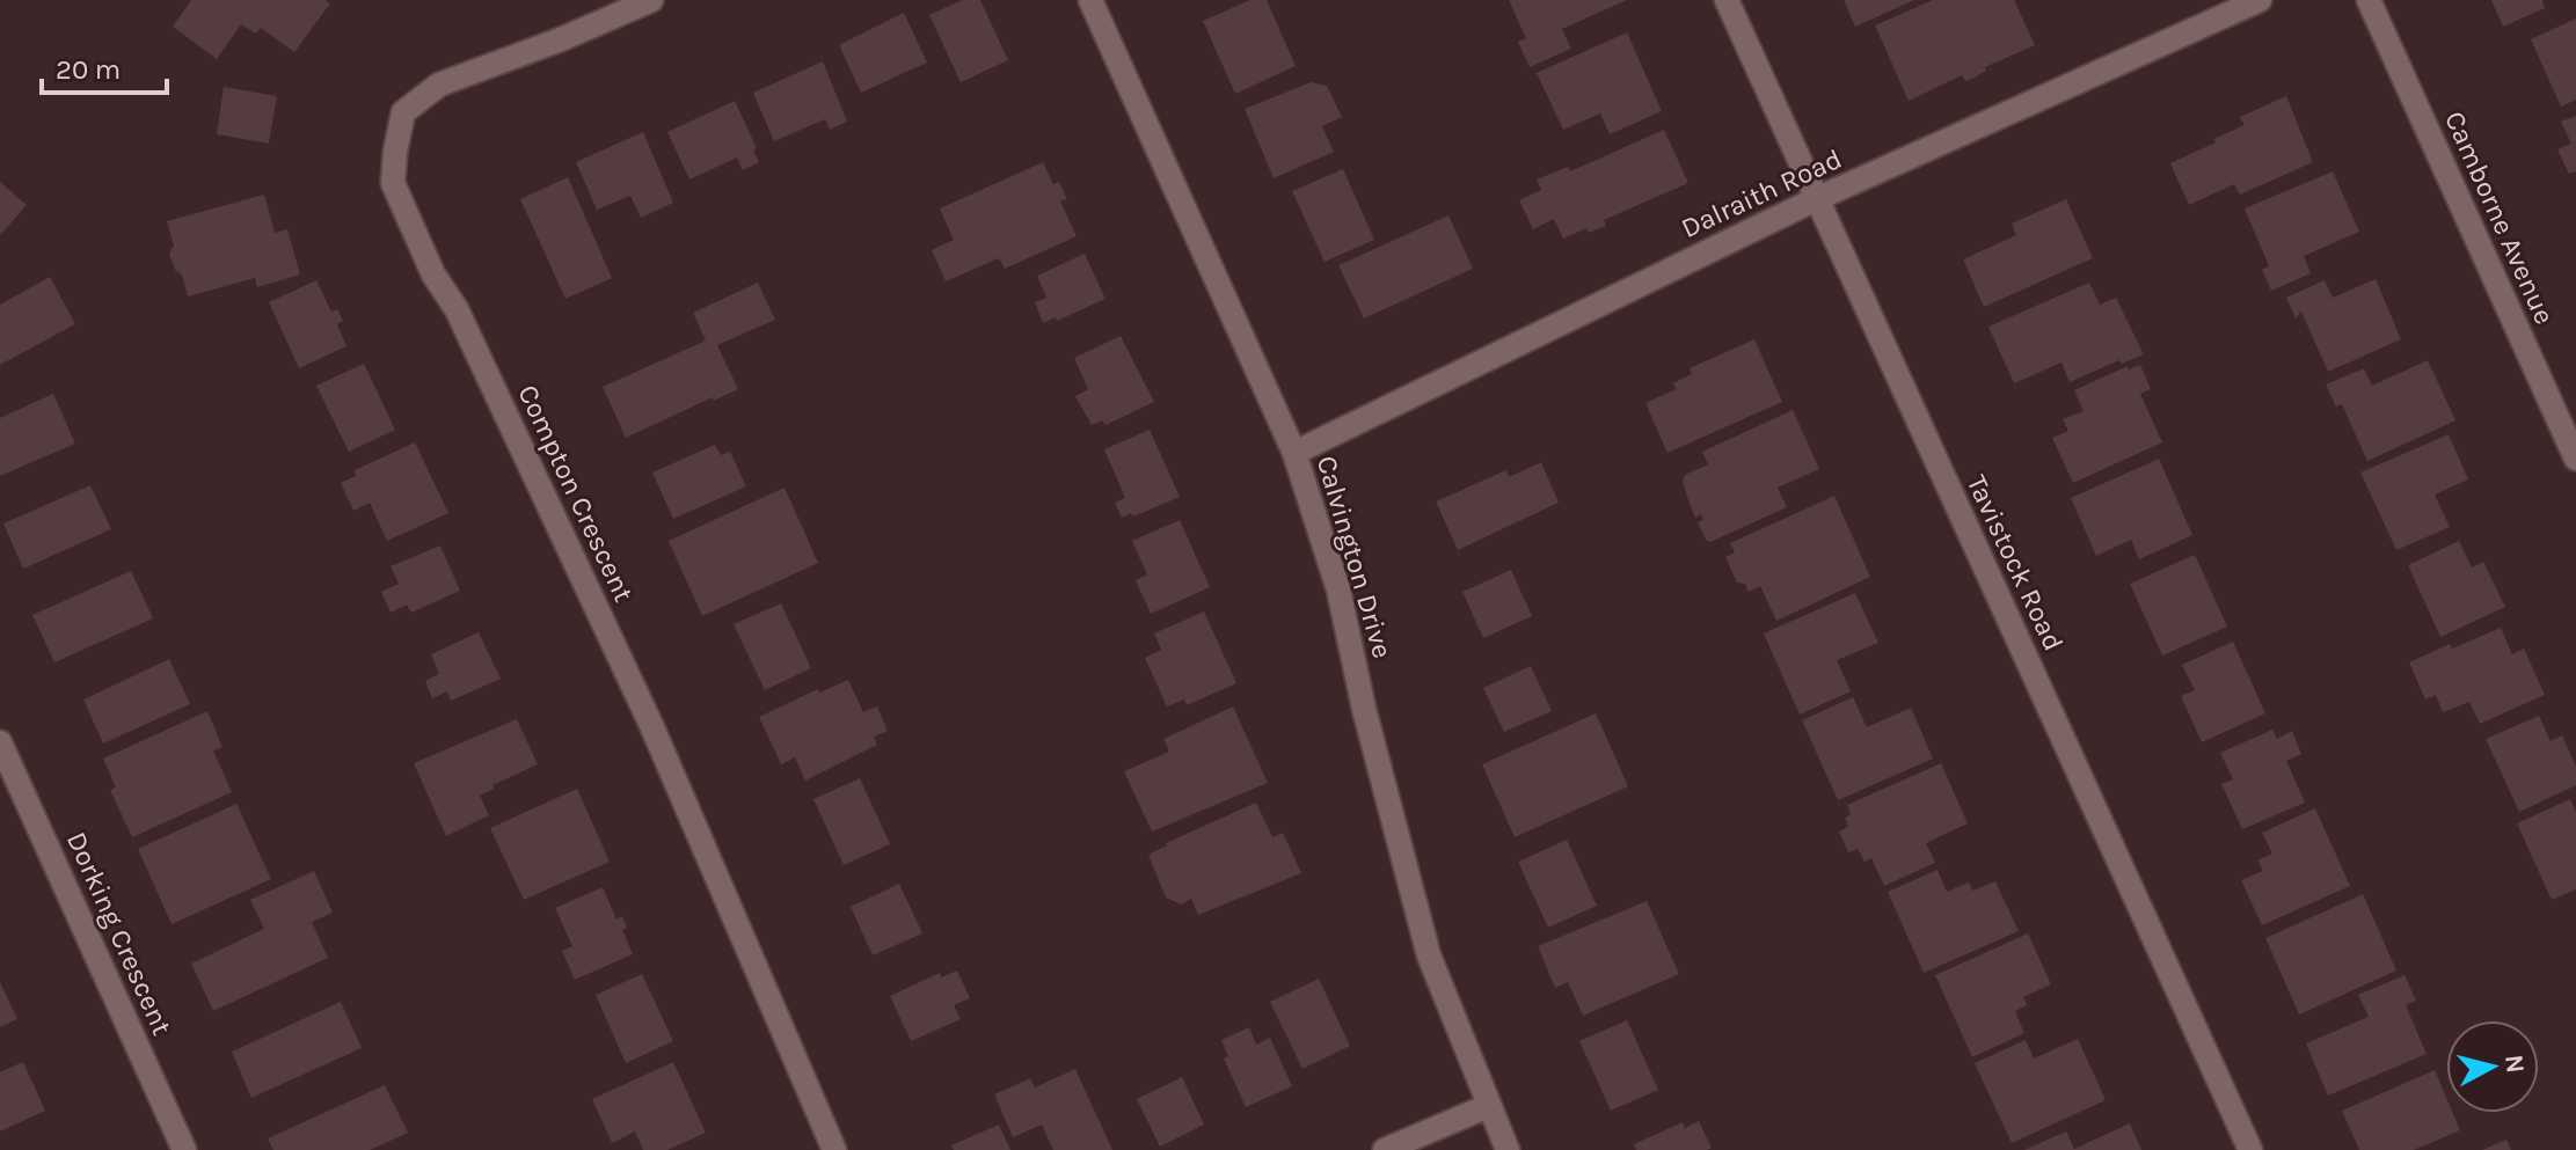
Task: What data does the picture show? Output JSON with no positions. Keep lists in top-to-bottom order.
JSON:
{
  "streets": {
    "street": [
      "Dalraith Road",
      "Camborne Avenue",
      "Compton Crescent",
      "Calvington Drive",
      "Tavistock Road",
      "Dorking Crescent"
    ]
  },
  "crossings": [
    ["Dalraith Road", "Calvington Drive"],
    ["Dalraith Road", "Tavistock Road"]
  ],
  "scale_bar": "20 m",
  "north": "right"
}
